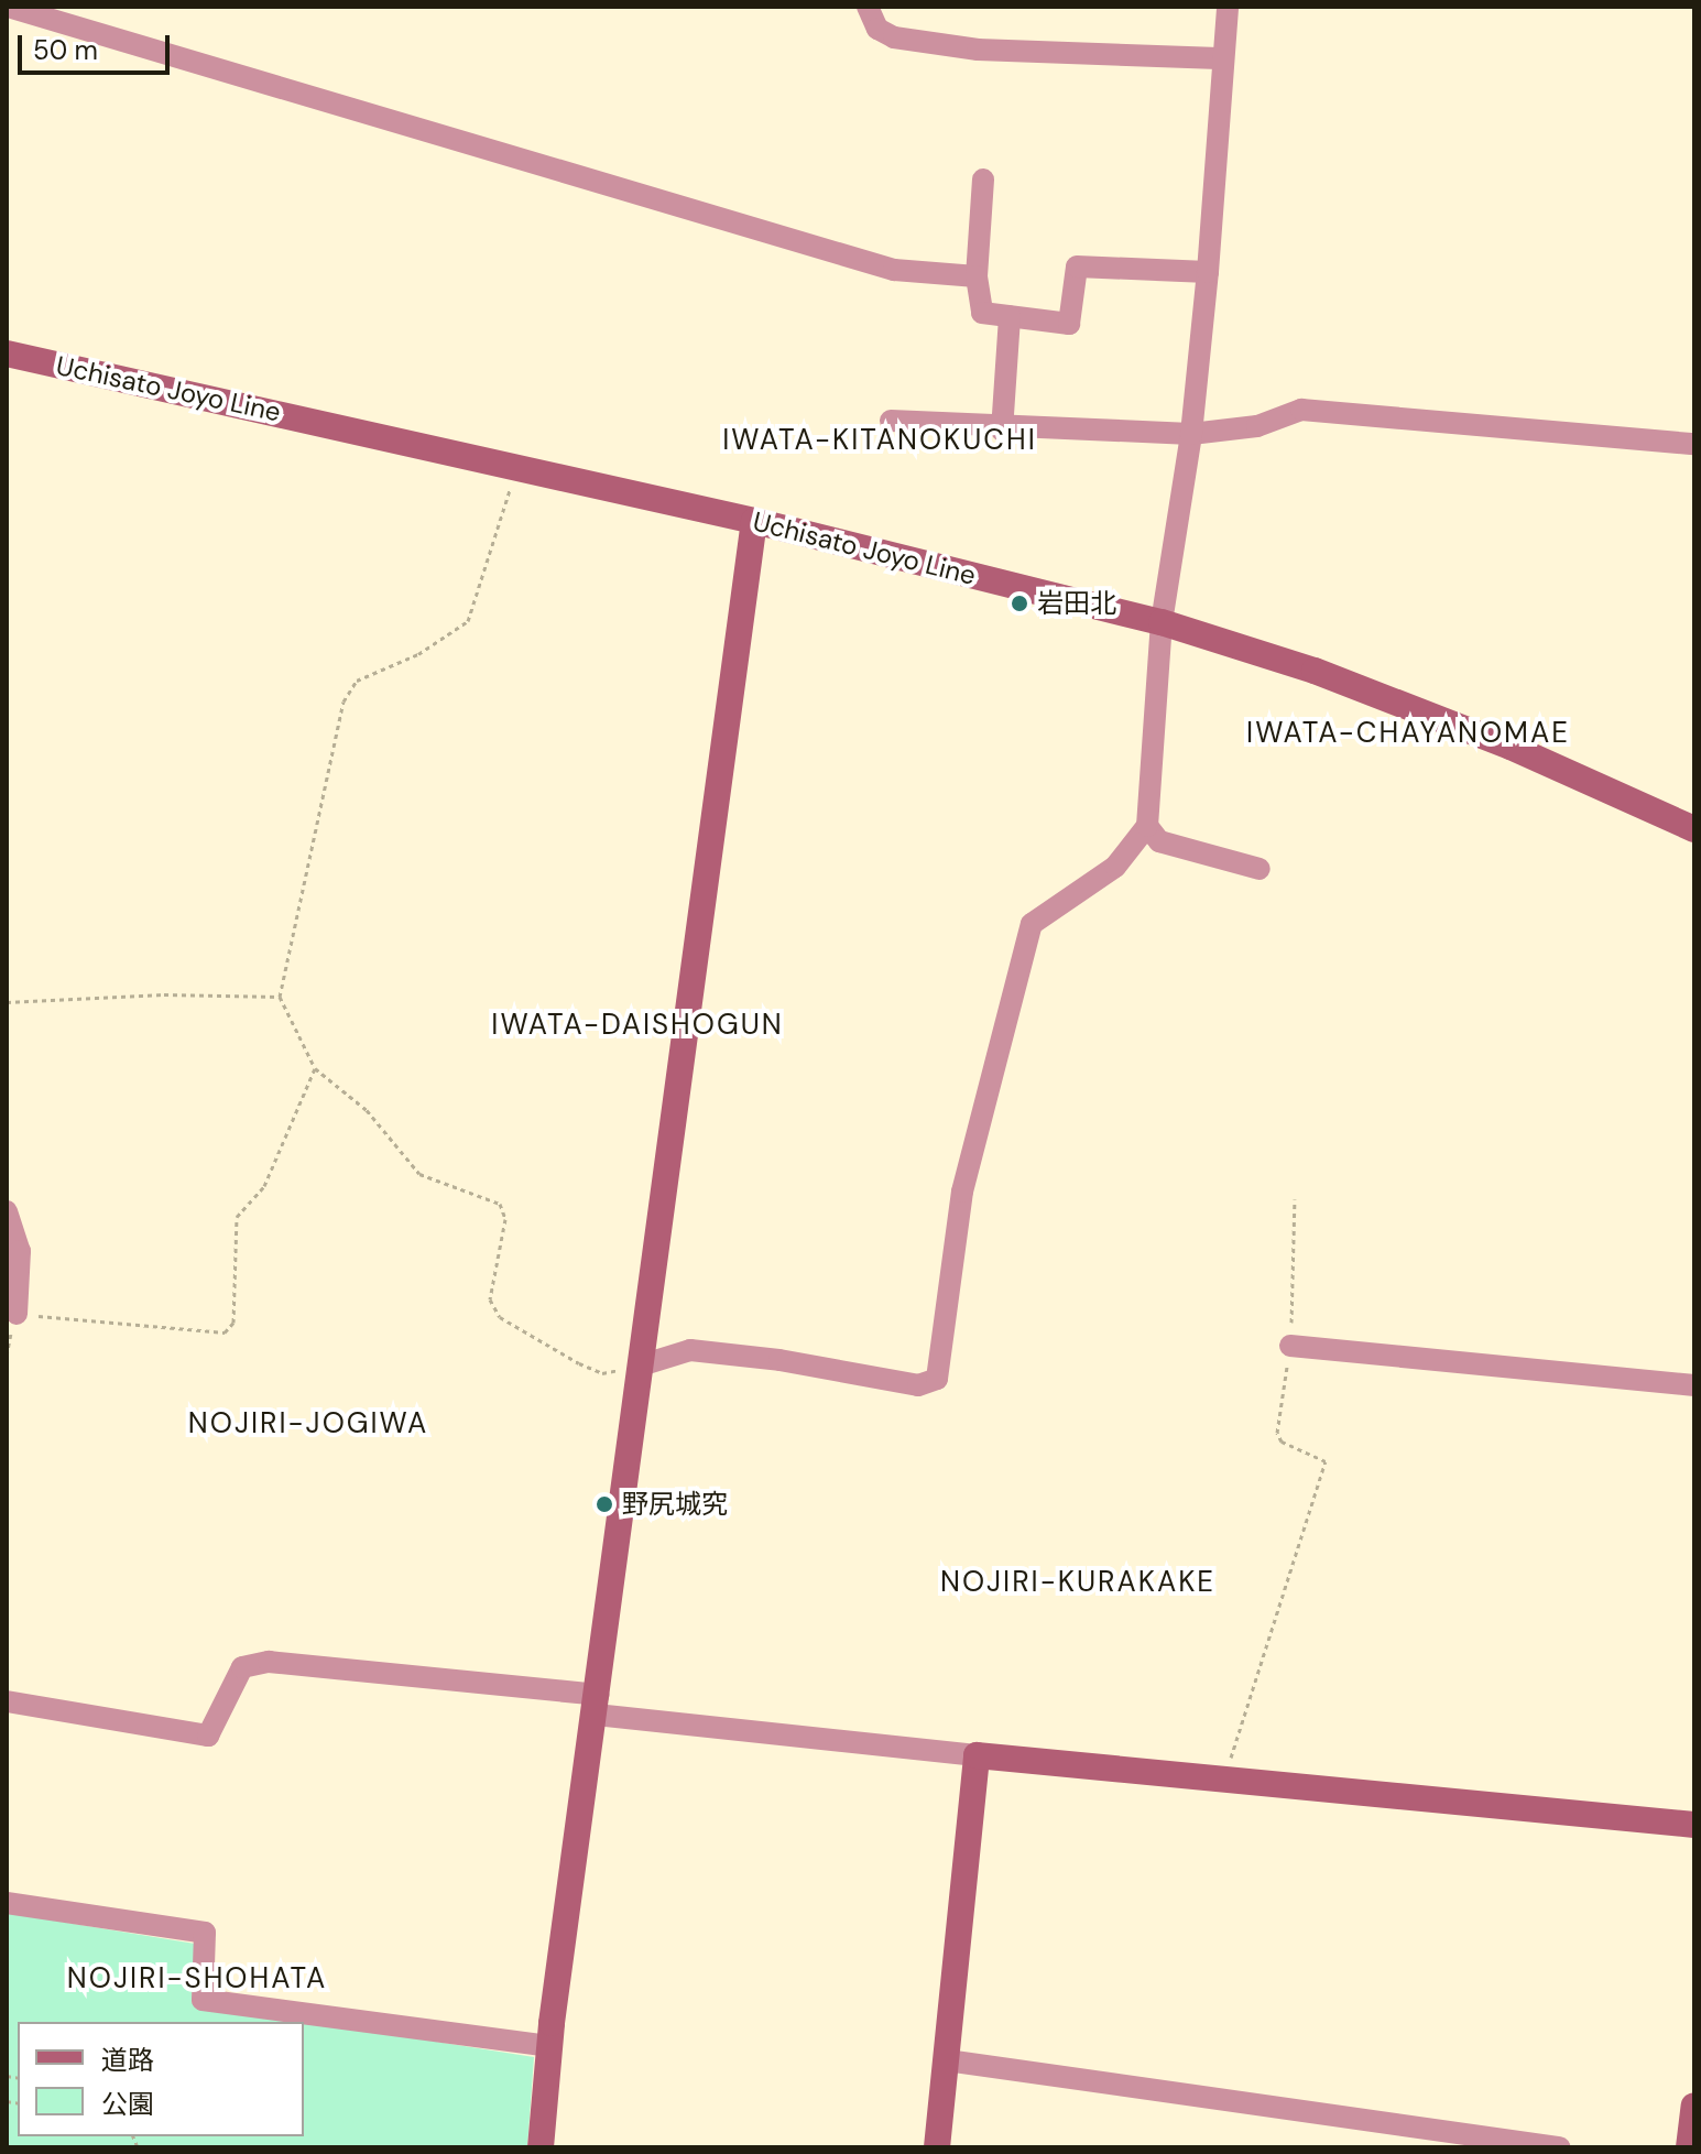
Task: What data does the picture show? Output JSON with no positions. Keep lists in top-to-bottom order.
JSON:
{
  "streets": {
    "street": ["Uchisato Joyo Line"]
  },
  "districts": [
    "IWATA-KITANOKUCHI",
    "IWATA-CHAYANOMAE",
    "IWATA-DAISHOGUN",
    "NOJIRI-JOGIWA",
    "NOJIRI-KURAKAKE",
    "NOJIRI-SHOHATA"
  ],
  "places": ["岩田北", "野尻城究"],
  "legend": ["道路", "公園"],
  "scale_bar": "50 m"
}
